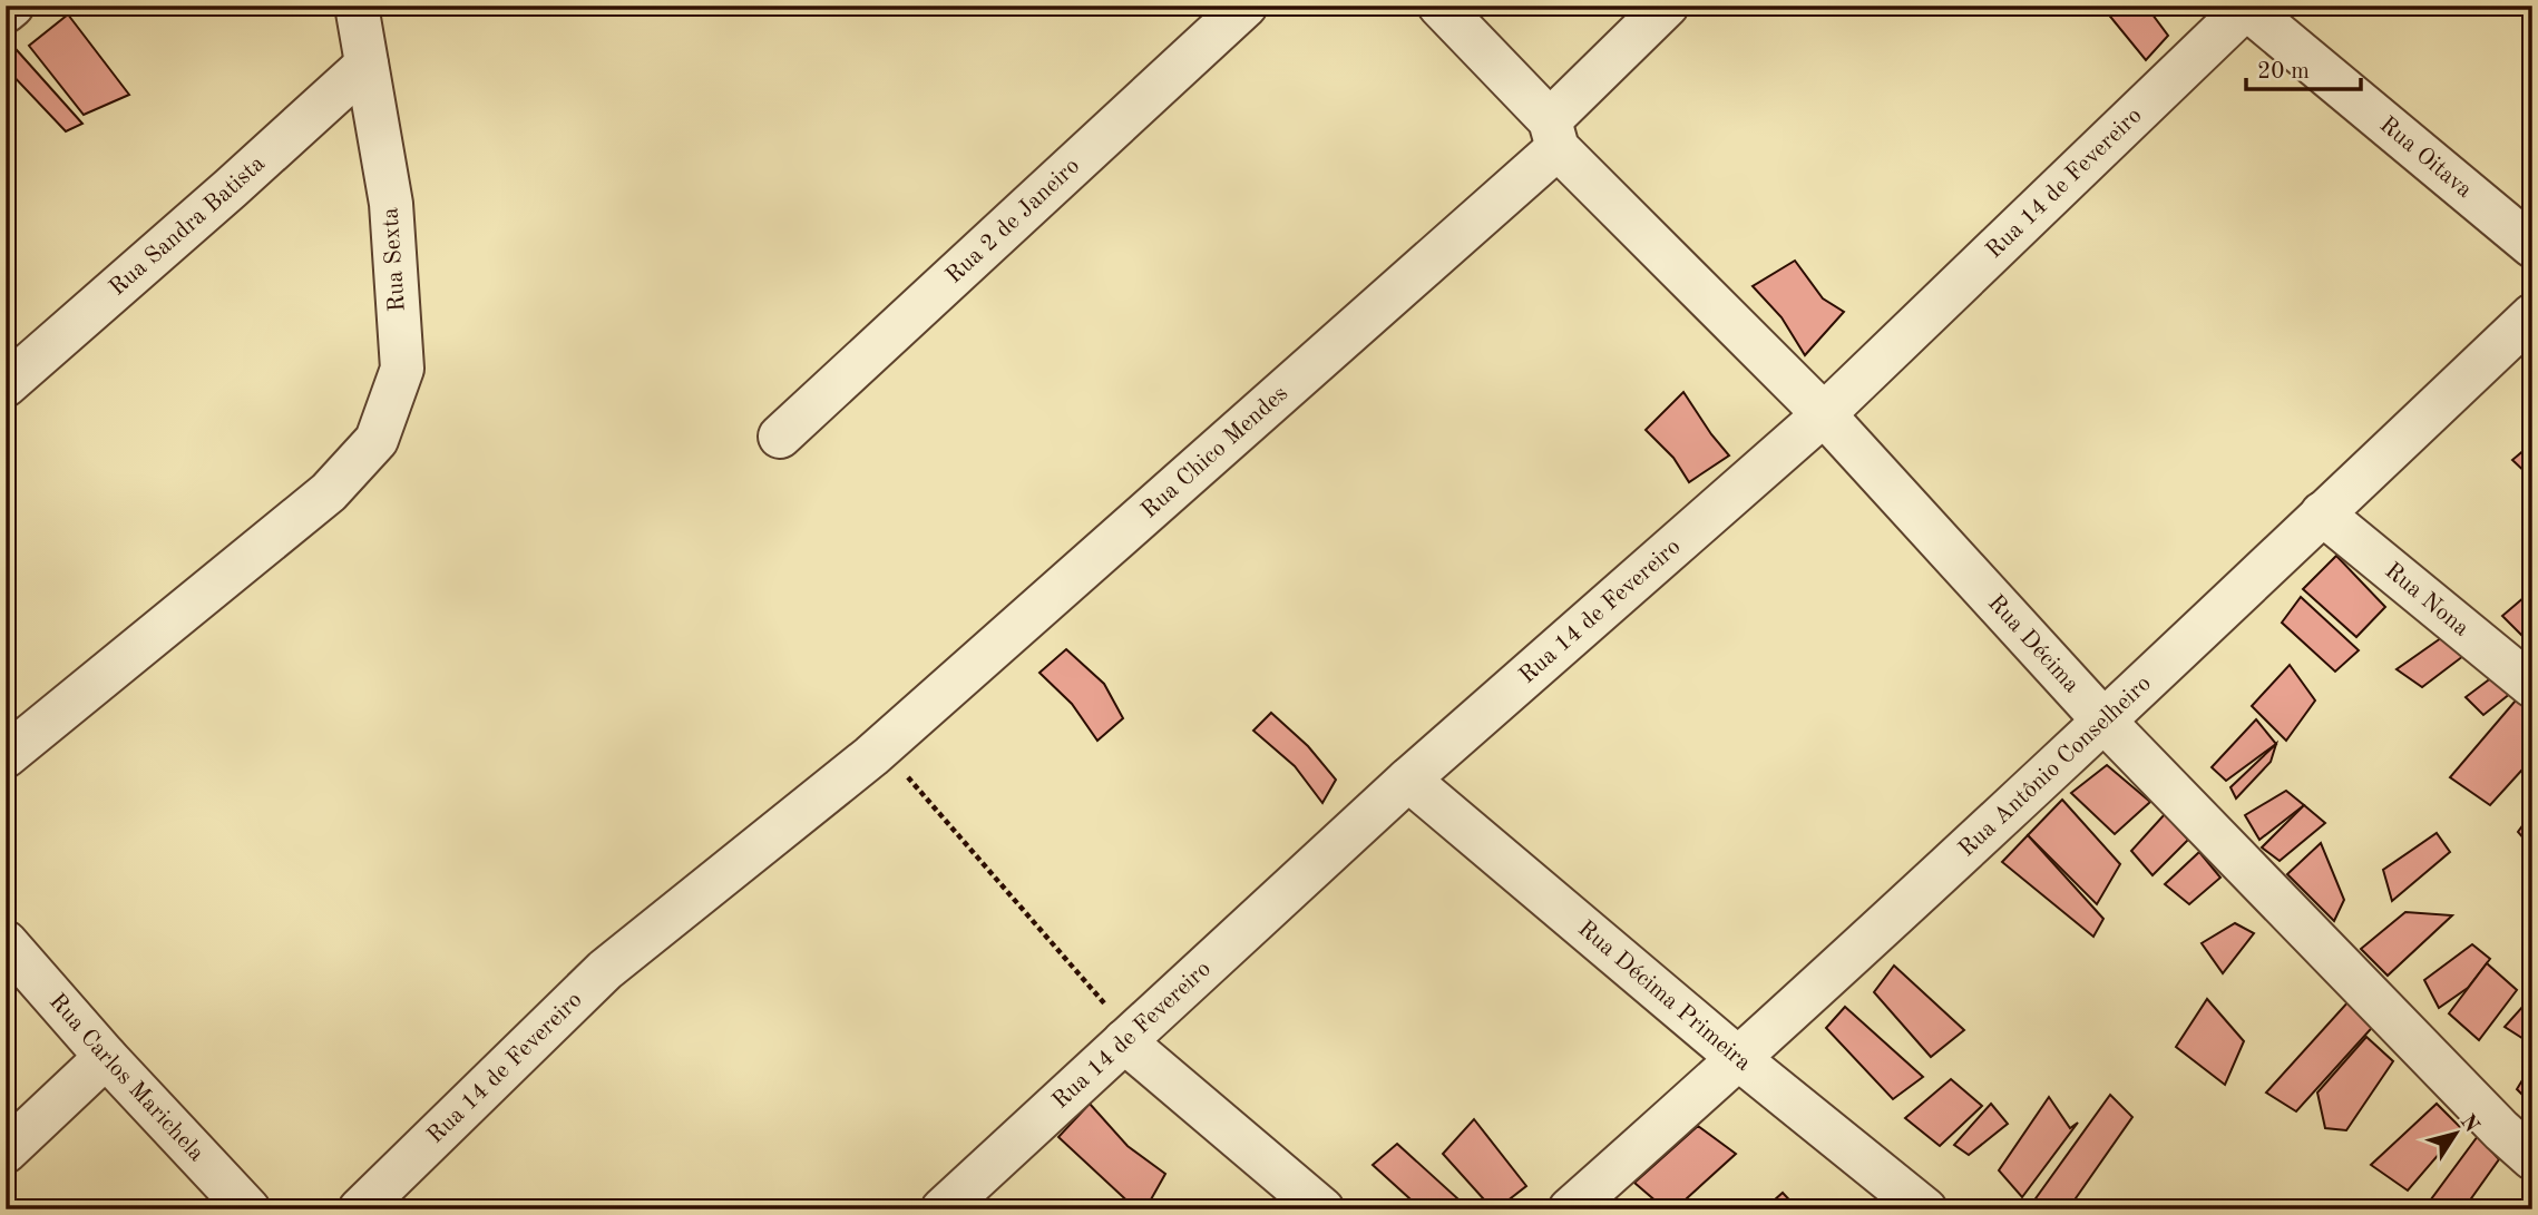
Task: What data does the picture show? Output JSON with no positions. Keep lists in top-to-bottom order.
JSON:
{
  "streets": {
    "street": [
      "Rua Oitava",
      "Rua 14 de Fevereiro",
      "Rua 2 de Janeiro",
      "Rua Sandra Batista",
      "Rua Sexta",
      "Rua Chico Mendes",
      "Rua Nona",
      "Rua Décima",
      "Rua Antônio Conselheiro",
      "Rua Décima Primeira",
      "Rua Carlos Marichela"
    ]
  },
  "crossings": [
    ["Rua Oitava", "Rua 14 de Fevereiro"],
    ["Rua 14 de Fevereiro", "Rua Chico Mendes"],
    ["Rua 14 de Fevereiro", "Rua Décima"],
    ["Rua 14 de Fevereiro", "Rua Décima Primeira"],
    ["Rua Sandra Batista", "Rua Sexta"],
    ["Rua Chico Mendes", "Rua Décima"],
    ["Rua Nona", "Rua Antônio Conselheiro"],
    ["Rua Décima", "Rua Antônio Conselheiro"],
    ["Rua Antônio Conselheiro", "Rua Décima Primeira"]
  ],
  "scale_bar": "20 m",
  "north": "top right"
}
